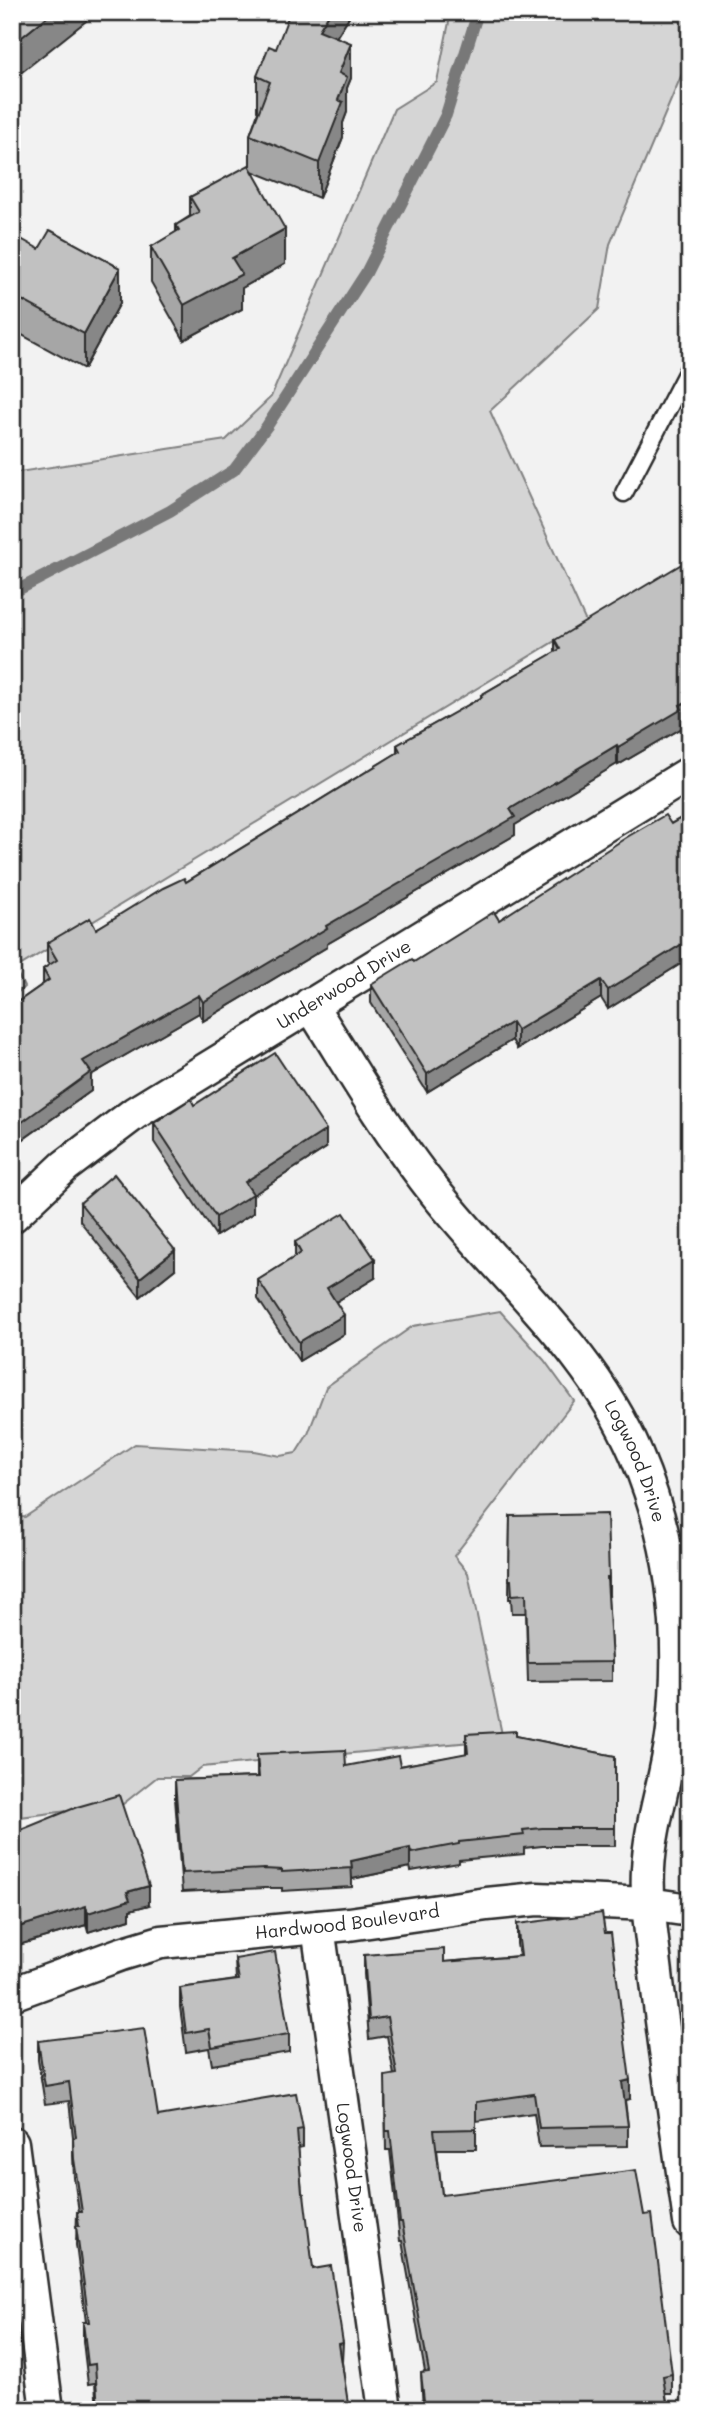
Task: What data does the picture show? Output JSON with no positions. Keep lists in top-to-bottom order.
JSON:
{
  "streets": {
    "street": ["Underwood Drive", "Logwood Drive", "Hardwood Boulevard"]
  },
  "crossings": [
    ["Underwood Drive", "Logwood Drive"],
    ["Logwood Drive", "Hardwood Boulevard"]
  ]
}
